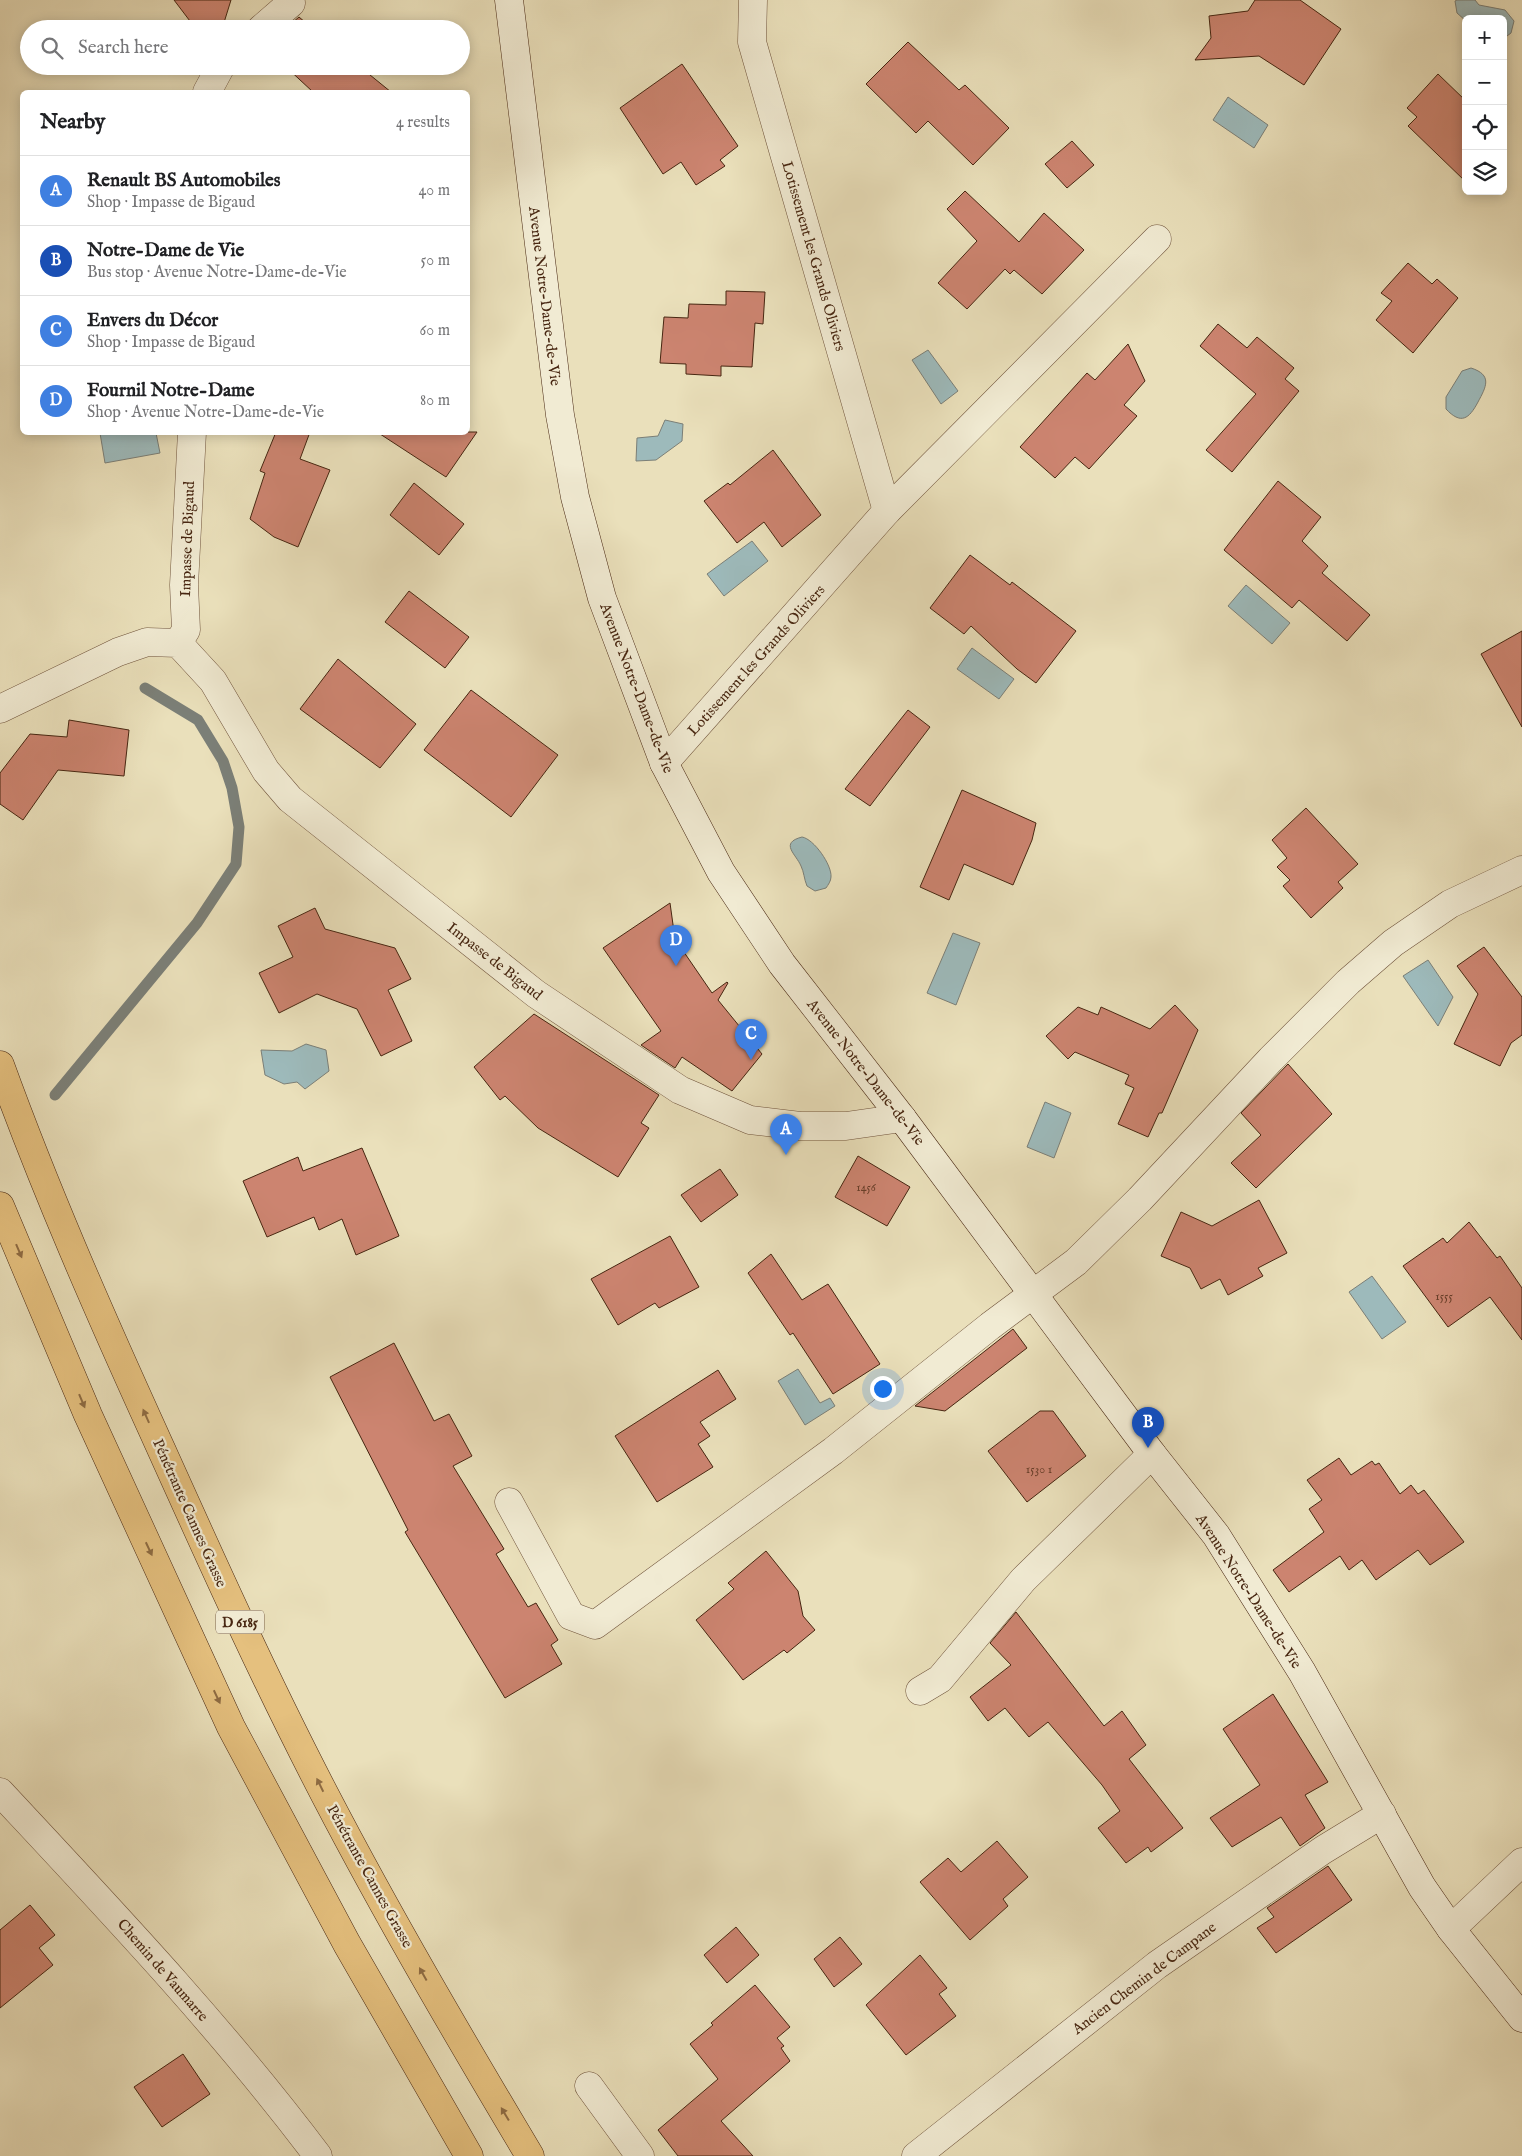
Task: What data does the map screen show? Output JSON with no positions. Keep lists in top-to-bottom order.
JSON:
{
  "streets": {
    "highway": ["Pénétrante Cannes Grasse", "D 6185"],
    "street": [
      "Lotissement les Grands Oliviers",
      "Avenue Notre-Dame-de-Vie",
      "Impasse de Bigaud",
      "Chemin de Vaumarre",
      "Ancien Chemin de Campane"
    ]
  },
  "crossings": [
    ["Lotissement les Grands Oliviers", "Avenue Notre-Dame-de-Vie"],
    ["Avenue Notre-Dame-de-Vie", "Impasse de Bigaud"],
    ["Avenue Notre-Dame-de-Vie", "Ancien Chemin de Campane"]
  ],
  "house_numbers": ["1456", "1555", "1530 1"],
  "page": {
    "map_buttons": ["+", "−"],
    "search": "Search here",
    "heading": ["Nearby", "4 results"],
    "list": [
      {
        "mark": "A",
        "name": "Renault BS Automobiles",
        "note": "Shop · Impasse de Bigaud",
        "value": "40 m"
      },
      {
        "mark": "B",
        "name": "Notre-Dame de Vie",
        "note": "Bus stop · Avenue Notre-Dame-de-Vie",
        "value": "50 m"
      },
      {
        "mark": "C",
        "name": "Envers du Décor",
        "note": "Shop · Impasse de Bigaud",
        "value": "60 m"
      },
      {
        "mark": "D",
        "name": "Fournil Notre-Dame",
        "note": "Shop · Avenue Notre-Dame-de-Vie",
        "value": "80 m"
      }
    ],
    "pins": [
      "D",
      "C",
      "A",
      "B"
    ]
  }
}
